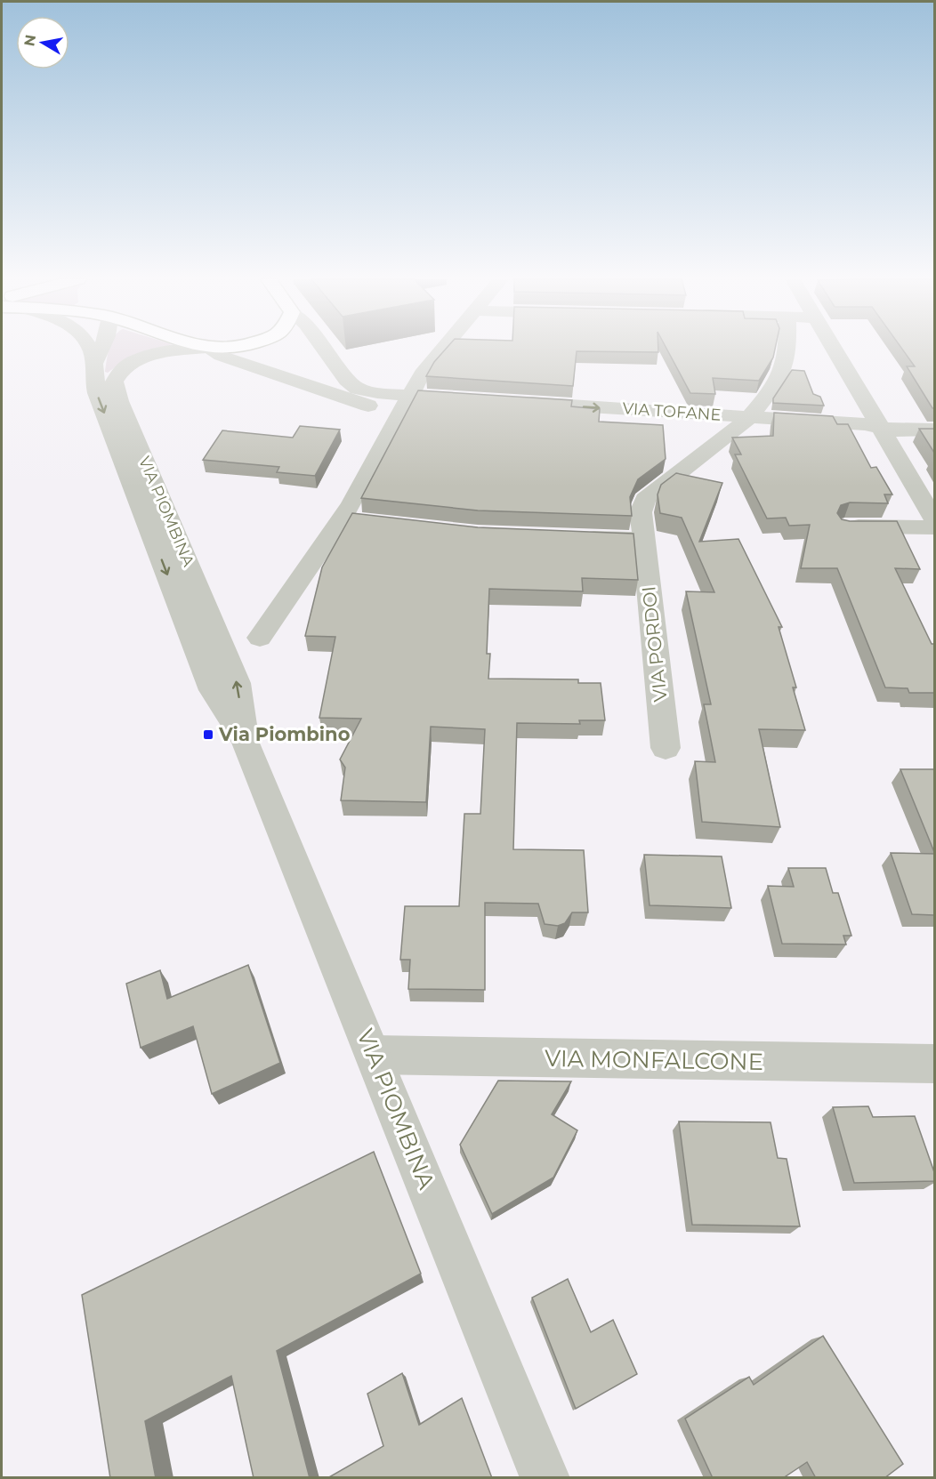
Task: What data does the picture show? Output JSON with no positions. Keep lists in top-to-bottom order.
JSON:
{
  "streets": {
    "street": [
      "VIA TOFANE",
      "VIA PIOMBINA",
      "VIA PORDOI",
      "VIA MONFALCONE"
    ]
  },
  "crossings": [
    ["VIA TOFANE", "VIA PORDOI"],
    ["VIA PIOMBINA", "VIA MONFALCONE"]
  ],
  "one_way": ["VIA TOFANE"],
  "places": {
    "transit": ["Via Piombino"]
  },
  "north": "left"
}
